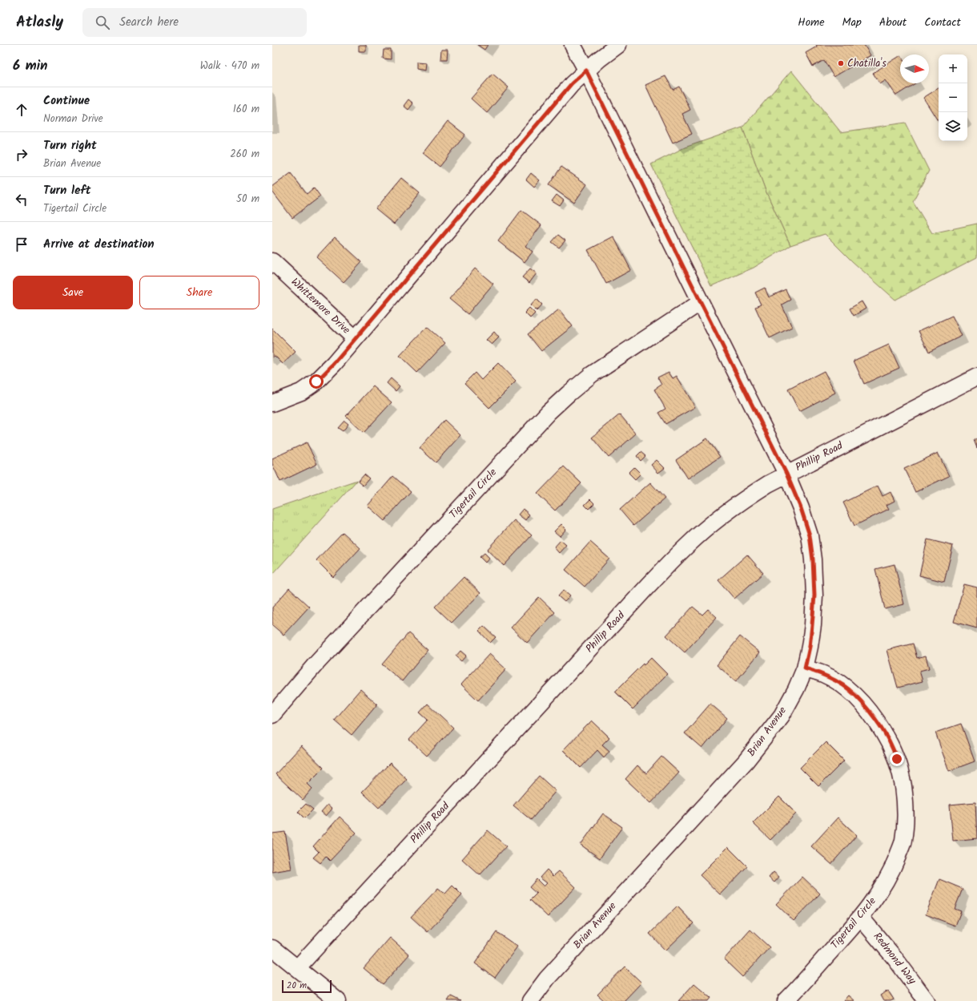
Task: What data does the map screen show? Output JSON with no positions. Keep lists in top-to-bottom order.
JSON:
{
  "streets": {
    "street": [
      "Whittemore Drive",
      "Phillip Road",
      "Tigertail Circle",
      "Brian Avenue",
      "Redmond Way"
    ]
  },
  "crossings": [
    ["Phillip Road", "Brian Avenue"],
    ["Tigertail Circle", "Brian Avenue"],
    ["Tigertail Circle", "Redmond Way"]
  ],
  "places": ["Chatilla's"],
  "scale_bar": "20 m",
  "north": "right",
  "page": {
    "header": "Atlasly",
    "search": "Search here",
    "nav": [
      "Home",
      "Map",
      "About",
      "Contact"
    ],
    "heading": ["6 min", "Walk · 470 m"],
    "map_buttons": ["+", "−"],
    "list": [
      ["Continue", "Norman Drive", "160 m"],
      ["Turn right", "Brian Avenue", "260 m"],
      ["Turn left", "Tigertail Circle", "50 m"],
      "Arrive at destination"
    ],
    "buttons": ["Save", "Share"],
    "scale": "20 m"
  }
}
